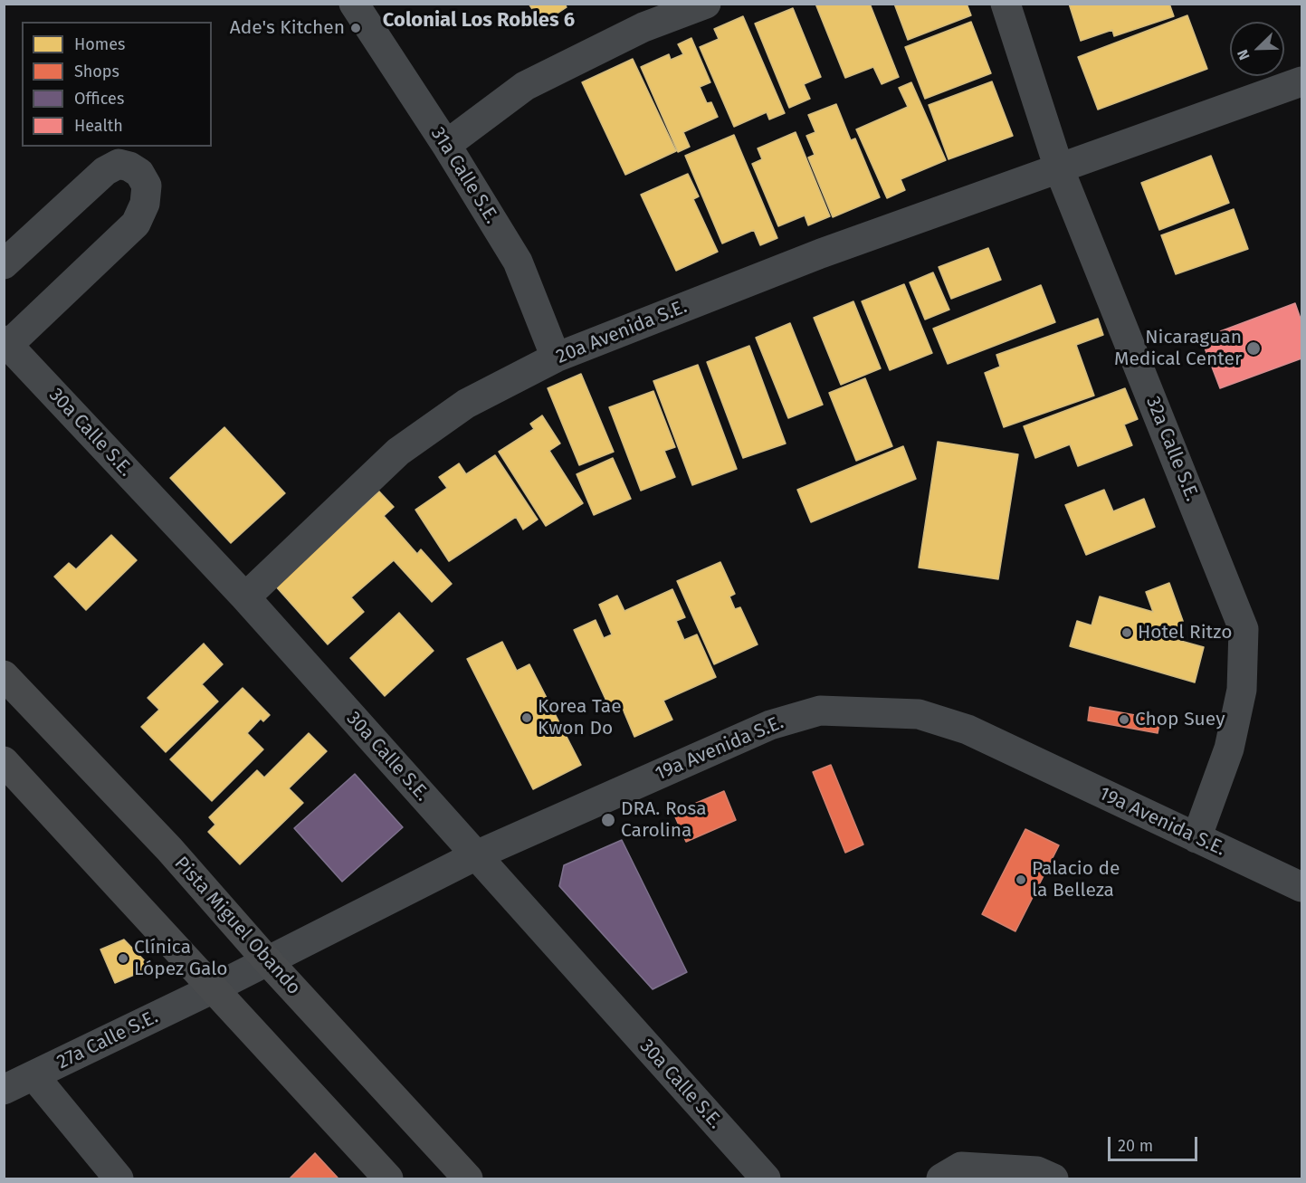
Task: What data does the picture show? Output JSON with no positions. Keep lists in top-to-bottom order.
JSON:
{
  "streets": {
    "main road": ["Pista Miguel Obando"],
    "street": [
      "31a Calle S.E.",
      "20a Avenida S.E.",
      "30a Calle S.E.",
      "32a Calle S.E.",
      "19a Avenida S.E.",
      "27a Calle S.E."
    ]
  },
  "crossings": [
    ["31a Calle S.E.", "20a Avenida S.E."],
    ["20a Avenida S.E.", "30a Calle S.E."],
    ["20a Avenida S.E.", "32a Calle S.E."],
    ["30a Calle S.E.", "19a Avenida S.E."],
    ["32a Calle S.E.", "19a Avenida S.E."],
    ["19a Avenida S.E.", "Pista Miguel Obando"],
    ["19a Avenida S.E.", "27a Calle S.E."]
  ],
  "districts": ["Colonial Los Robles 6"],
  "places": [
    "Ade's Kitchen",
    "Nicaraguan Medical Center",
    "Hotel Ritzo",
    "Korea Tae Kwon Do",
    "Chop Suey",
    "DRA. Rosa Carolina",
    "Palacio de la Belleza",
    "Clínica López Galo"
  ],
  "legend": [
    "Homes",
    "Shops",
    "Offices",
    "Health"
  ],
  "scale_bar": "20 m",
  "north": "bottom left"
}
